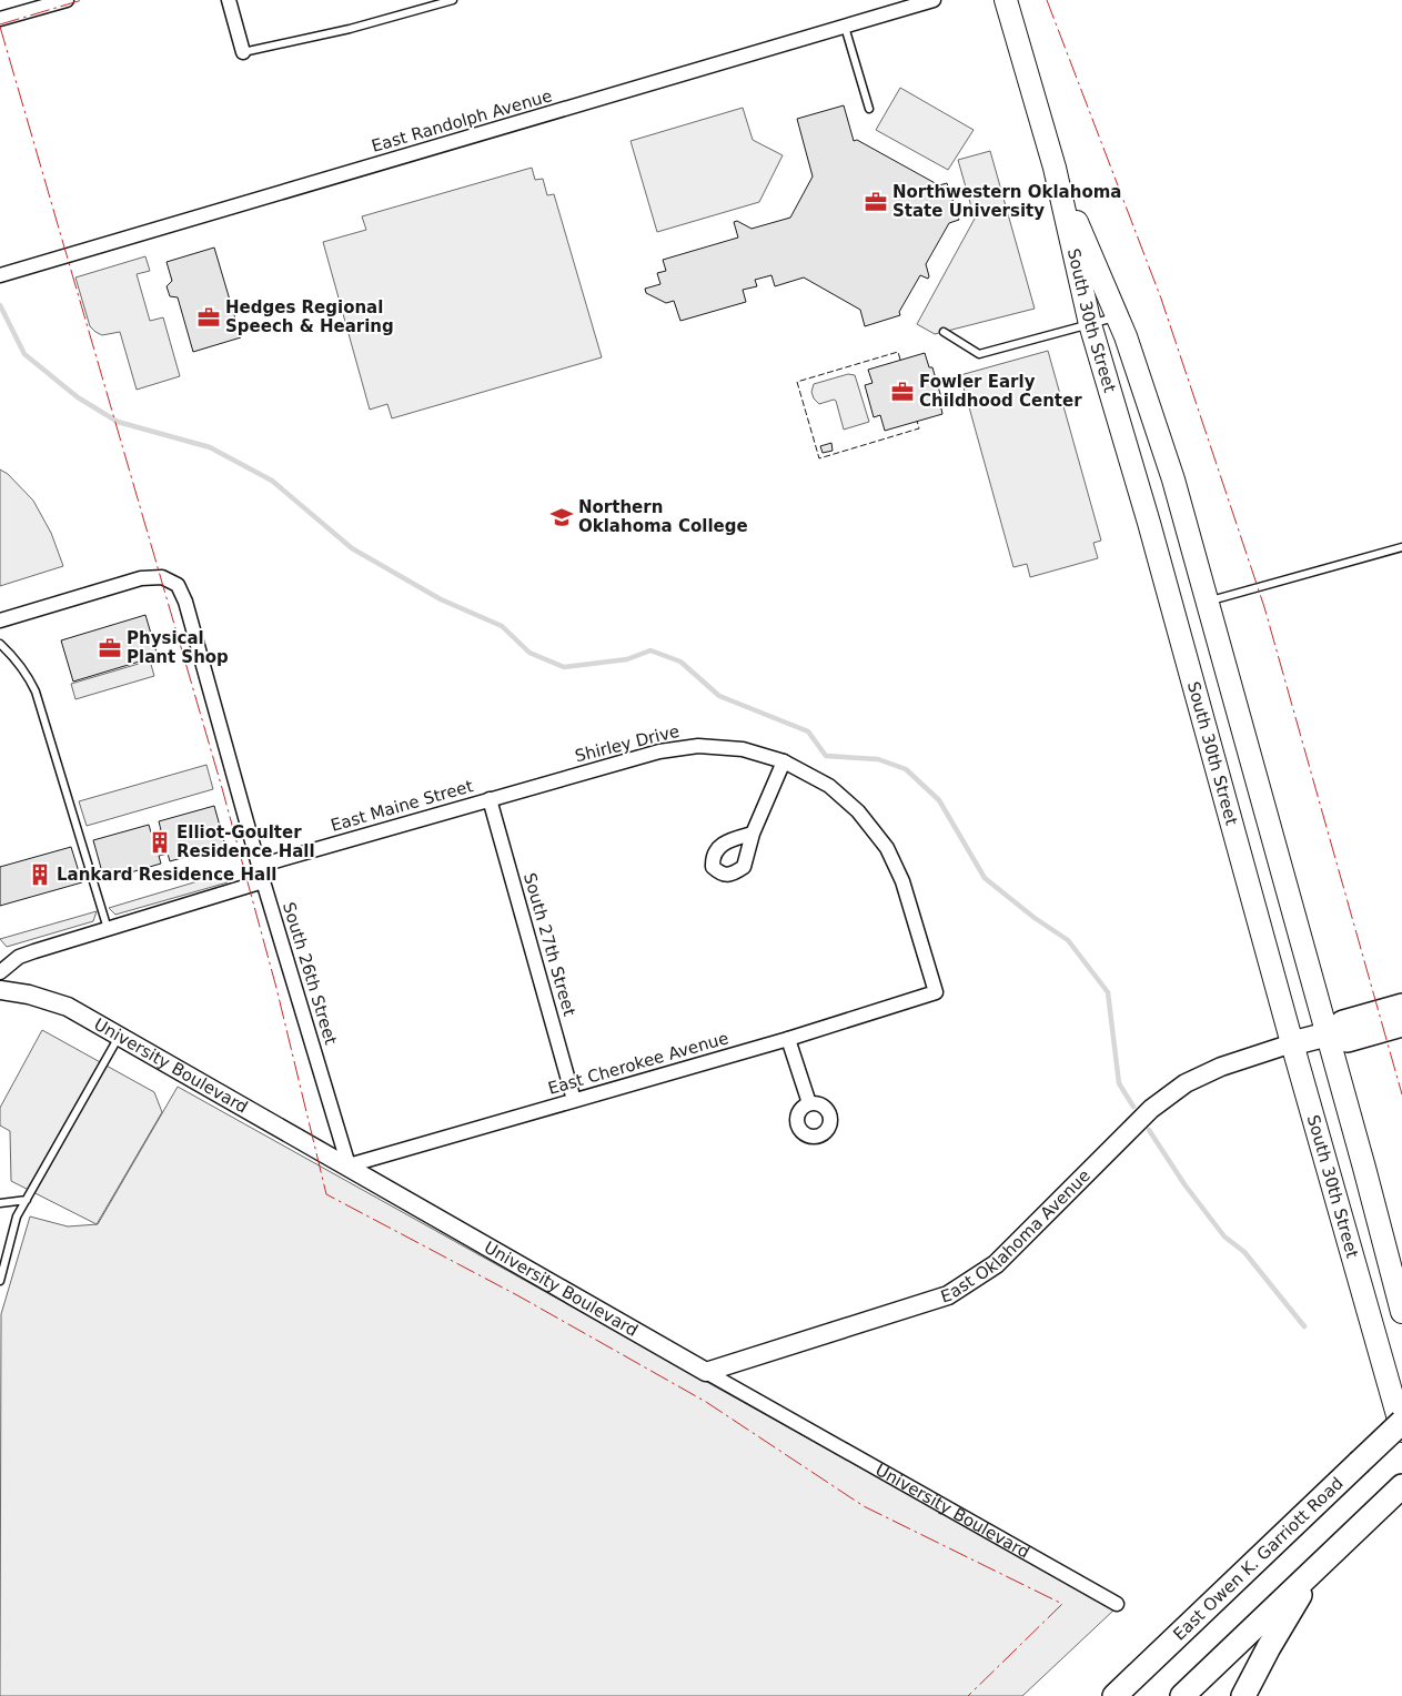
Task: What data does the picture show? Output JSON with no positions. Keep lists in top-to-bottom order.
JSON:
{
  "streets": {
    "highway": ["East Owen K. Garriott Road"],
    "main road": ["South 30th Street"],
    "street": [
      "East Randolph Avenue",
      "Shirley Drive",
      "East Maine Street",
      "South 27th Street",
      "South 26th Street",
      "East Cherokee Avenue",
      "University Boulevard",
      "East Oklahoma Avenue"
    ]
  },
  "crossings": [
    ["South 30th Street", "East Oklahoma Avenue"],
    ["Shirley Drive", "East Maine Street"],
    ["Shirley Drive", "South 27th Street"],
    ["Shirley Drive", "East Cherokee Avenue"],
    ["East Maine Street", "South 27th Street"],
    ["East Maine Street", "South 26th Street"],
    ["South 27th Street", "East Cherokee Avenue"],
    ["South 26th Street", "East Cherokee Avenue"],
    ["South 26th Street", "University Boulevard"],
    ["East Cherokee Avenue", "University Boulevard"],
    ["University Boulevard", "East Oklahoma Avenue"]
  ],
  "places": {
    "office": [
      "Northwestern Oklahoma State University",
      "Hedges Regional Speech & Hearing",
      "Fowler Early Childhood Center",
      "Physical Plant Shop"
    ],
    "school or university": ["Northern Oklahoma College"],
    "building": ["Elliot-Goulter Residence Hall", "Lankard Residence Hall"]
  }
}
